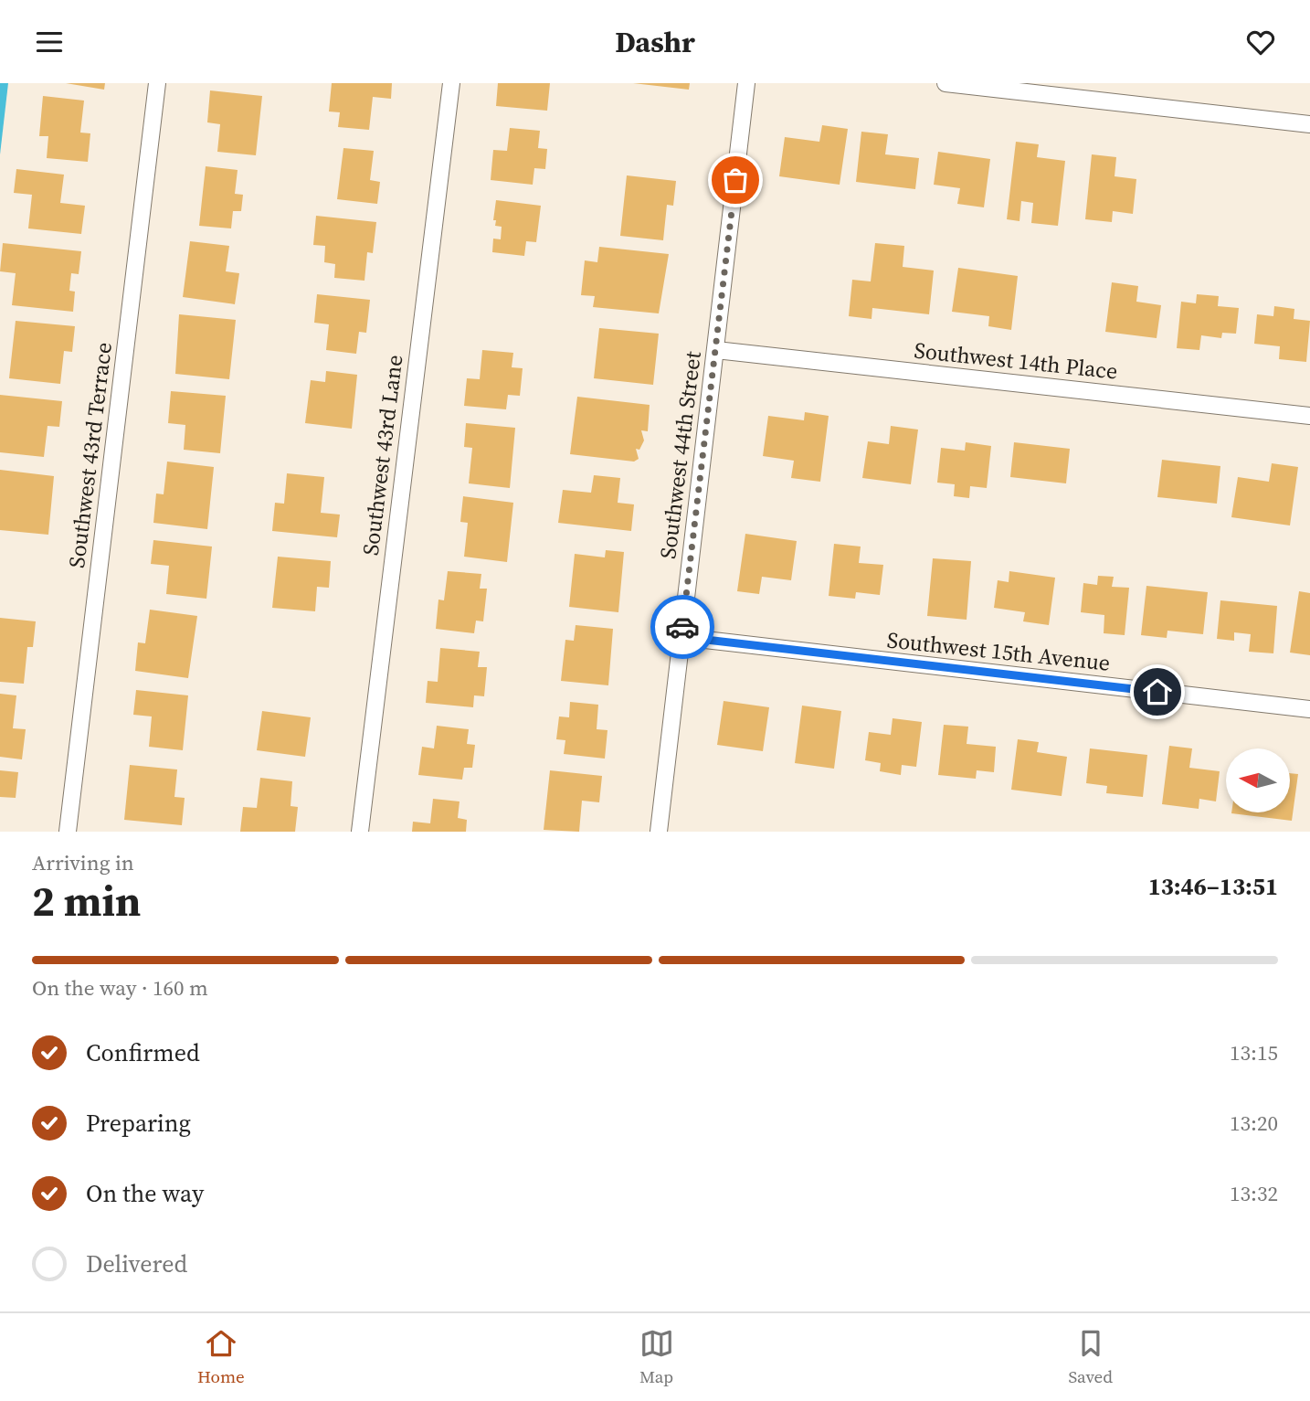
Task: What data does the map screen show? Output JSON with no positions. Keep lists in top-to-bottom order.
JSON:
{
  "streets": {
    "street": [
      "Southwest 14th Place",
      "Southwest 43rd Terrace",
      "Southwest 43rd Lane",
      "Southwest 44th Street",
      "Southwest 15th Avenue"
    ]
  },
  "crossings": [
    ["Southwest 14th Place", "Southwest 44th Street"],
    ["Southwest 44th Street", "Southwest 15th Avenue"]
  ],
  "north": "left",
  "page": {
    "header": "Dashr",
    "heading": ["2 min", "Arriving in", "13:46–13:51"],
    "bar": "On the way · 160 m",
    "list": [
      ["Confirmed", "13:15"],
      ["Preparing", "13:20"],
      ["On the way", "13:32"],
      "Delivered"
    ],
    "tabs": ["Home", "Map", "Saved"]
  }
}
